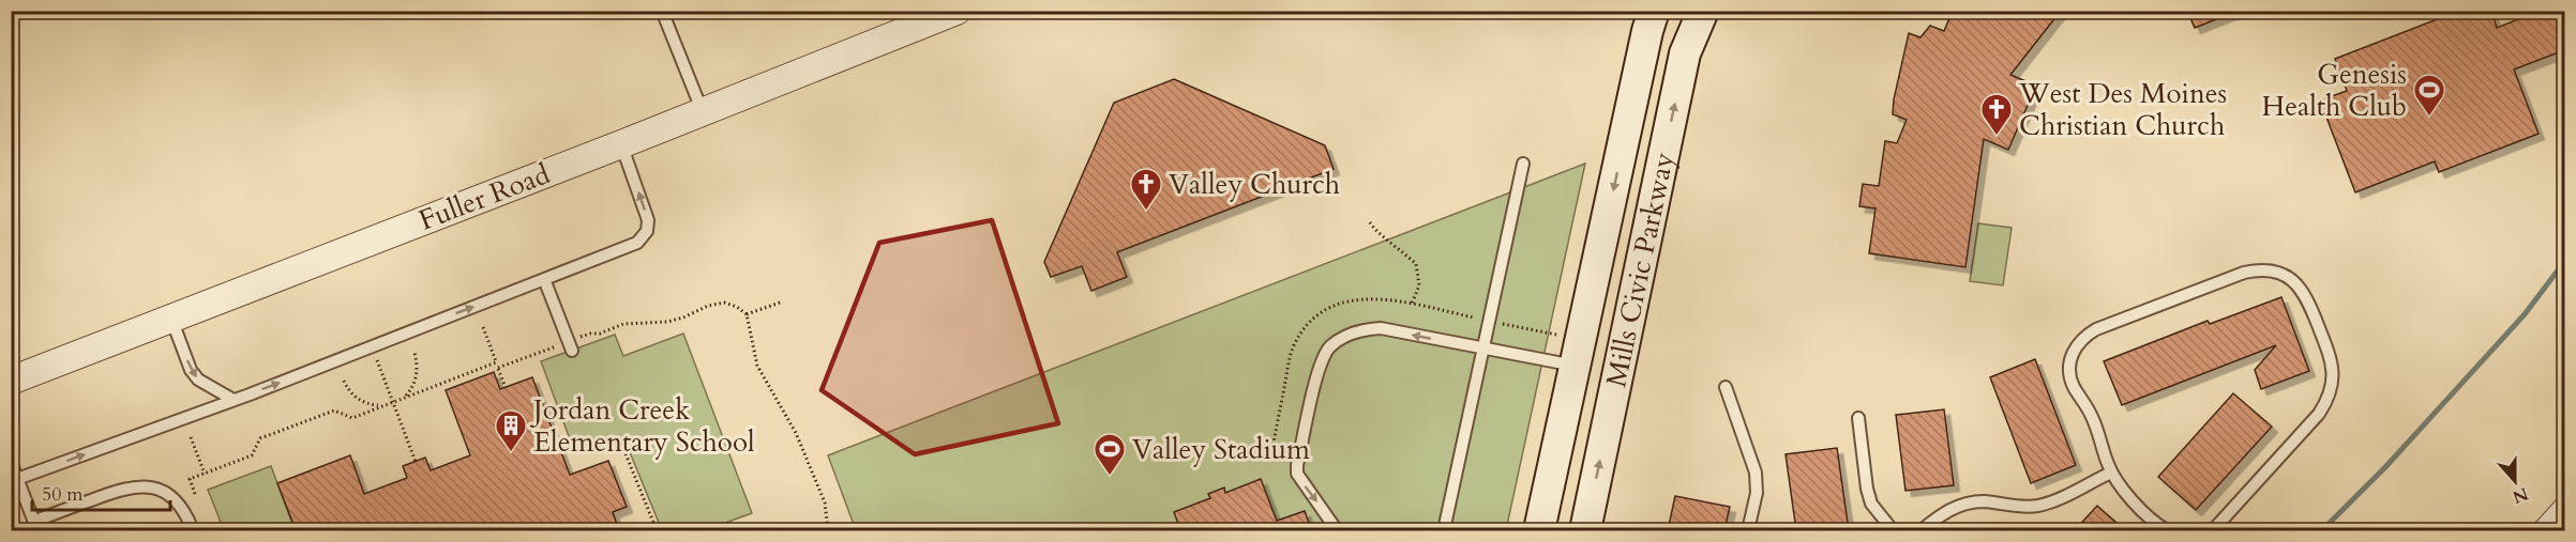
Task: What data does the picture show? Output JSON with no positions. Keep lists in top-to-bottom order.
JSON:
{
  "streets": {
    "main road": ["Mills Civic Parkway"],
    "street": ["Fuller Road"]
  },
  "places": {
    "sports": ["Genesis Health Club", "Valley Stadium"],
    "church": ["West Des Moines Christian Church", "Valley Church"],
    "building": ["Jordan Creek Elementary School"]
  },
  "scale_bar": "50 m",
  "north": "bottom"
}
